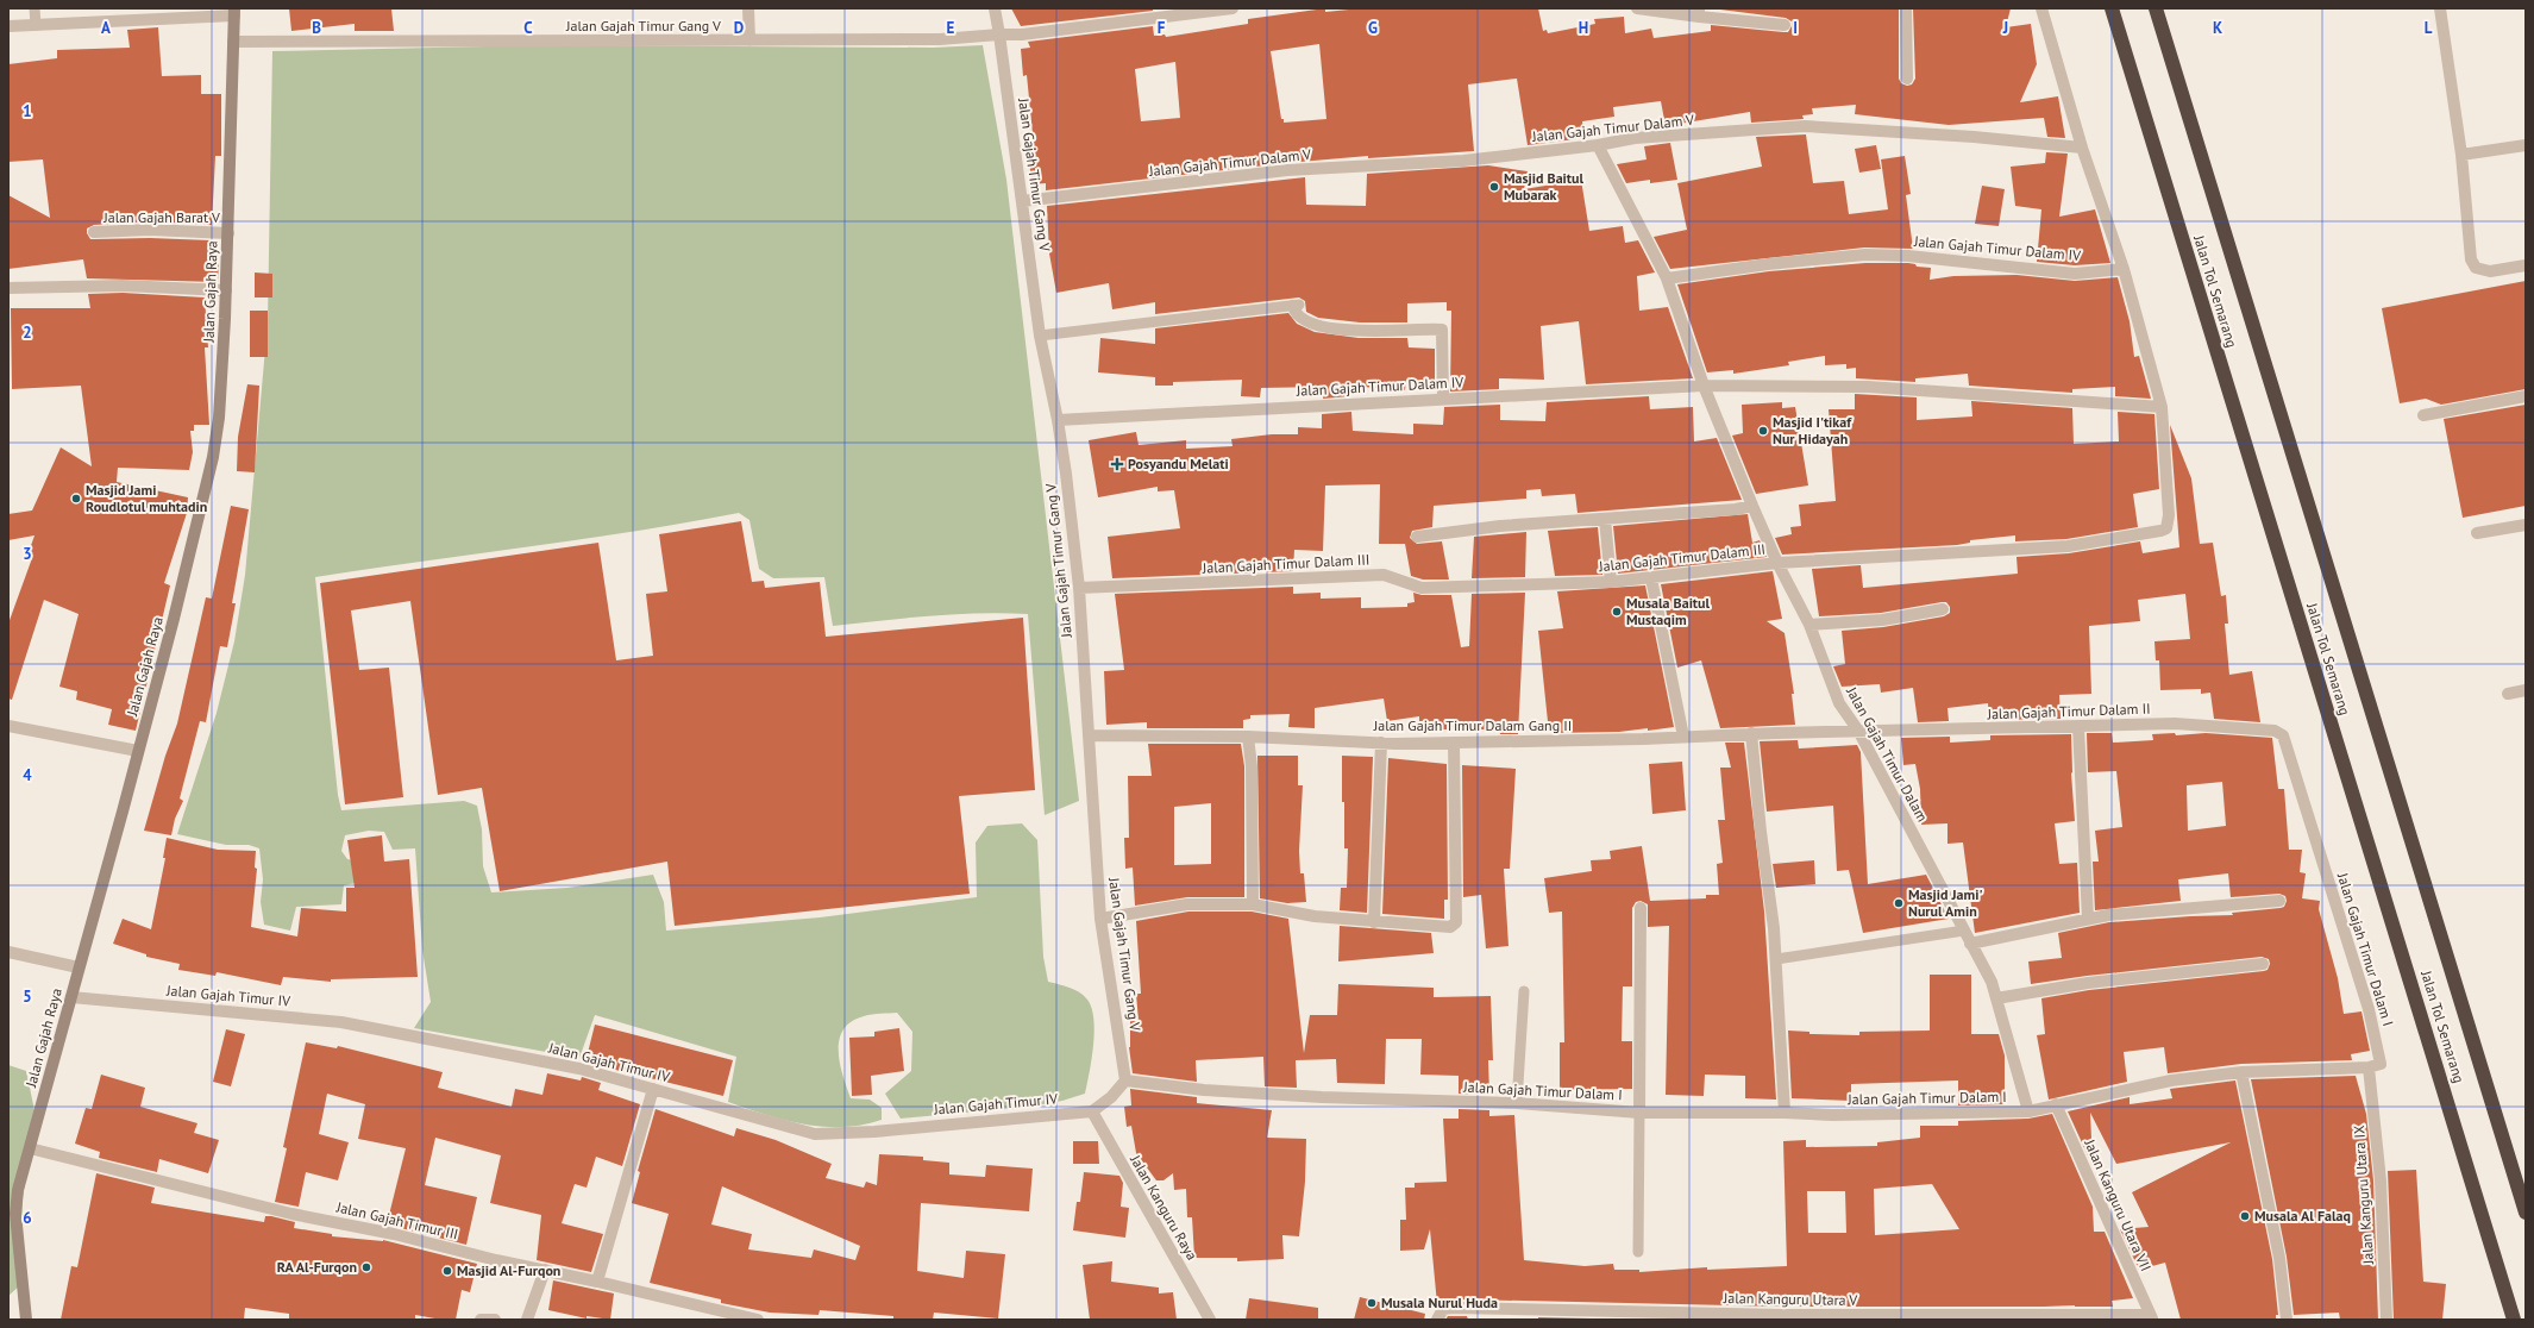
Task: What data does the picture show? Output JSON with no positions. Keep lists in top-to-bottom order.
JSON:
{
  "streets": {
    "highway": ["Jalan Tol Semarang"],
    "main road": ["Jalan Gajah Raya"],
    "street": [
      "Jalan Gajah Timur Gang V",
      "Jalan Gajah Timur Dalam V",
      "Jalan Gajah Barat V",
      "Jalan Gajah Timur Dalam IV",
      "Jalan Gajah Timur Dalam III",
      "Jalan Gajah Timur Dalam II",
      "Jalan Gajah Timur Dalam Gang II",
      "Jalan Gajah Timur Dalam",
      "Jalan Gajah Timur Dalam I",
      "Jalan Gajah Timur IV",
      "Jalan Kanguru Utara IX",
      "Jalan Kanguru Utara VII",
      "Jalan Kanguru Raya",
      "Jalan Gajah Timur III",
      "Jalan Kanguru Utara V"
    ]
  },
  "crossings": [
    ["Jalan Gajah Timur Gang V", "Jalan Gajah Timur Dalam V"],
    ["Jalan Gajah Timur Gang V", "Jalan Gajah Timur Dalam IV"],
    ["Jalan Gajah Timur Gang V", "Jalan Gajah Raya"],
    ["Jalan Gajah Timur Gang V", "Jalan Gajah Timur Dalam III"],
    ["Jalan Gajah Timur Gang V", "Jalan Gajah Timur Dalam Gang II"],
    ["Jalan Gajah Timur Gang V", "Jalan Gajah Timur Dalam I"],
    ["Jalan Gajah Barat V", "Jalan Gajah Raya"],
    ["Jalan Gajah Timur Dalam IV", "Jalan Gajah Timur Dalam III"],
    ["Jalan Gajah Timur Dalam IV", "Jalan Gajah Timur Dalam"],
    ["Jalan Gajah Raya", "Jalan Gajah Timur IV"],
    ["Jalan Gajah Raya", "Jalan Gajah Timur III"],
    ["Jalan Gajah Timur Dalam III", "Jalan Gajah Timur Dalam"],
    ["Jalan Gajah Timur Dalam II", "Jalan Gajah Timur Dalam Gang II"],
    ["Jalan Gajah Timur Dalam II", "Jalan Gajah Timur Dalam"],
    ["Jalan Gajah Timur Dalam II", "Jalan Gajah Timur Dalam I"],
    ["Jalan Gajah Timur Dalam Gang II", "Jalan Gajah Timur Dalam"],
    ["Jalan Gajah Timur Dalam", "Jalan Gajah Timur Dalam I"],
    ["Jalan Gajah Timur Dalam I", "Jalan Kanguru Utara IX"],
    ["Jalan Gajah Timur Dalam I", "Jalan Kanguru Utara VII"],
    ["Jalan Gajah Timur IV", "Jalan Kanguru Raya"],
    ["Jalan Kanguru Utara VII", "Jalan Kanguru Utara V"]
  ],
  "places": {
    "other": [
      "Masjid Baitul Mubarak",
      "Masjid I'tikaf Nur Hidayah",
      "Masjid Jami Roudlotul muhtadin",
      "Musala Baitul Mustaqim",
      "Masjid Jami' Nurul Amin",
      "Musala Al Falaq",
      "RA Al-Furqon",
      "Masjid Al-Furqon",
      "Musala Nurul Huda"
    ],
    "health": ["Posyandu Melati"]
  },
  "grid": {
    "columns": [
      "A",
      "B",
      "C",
      "D",
      "E",
      "F",
      "G",
      "H",
      "I",
      "J",
      "K",
      "L"
    ],
    "rows": [
      "1",
      "2",
      "3",
      "4",
      "5",
      "6"
    ]
  }
}
